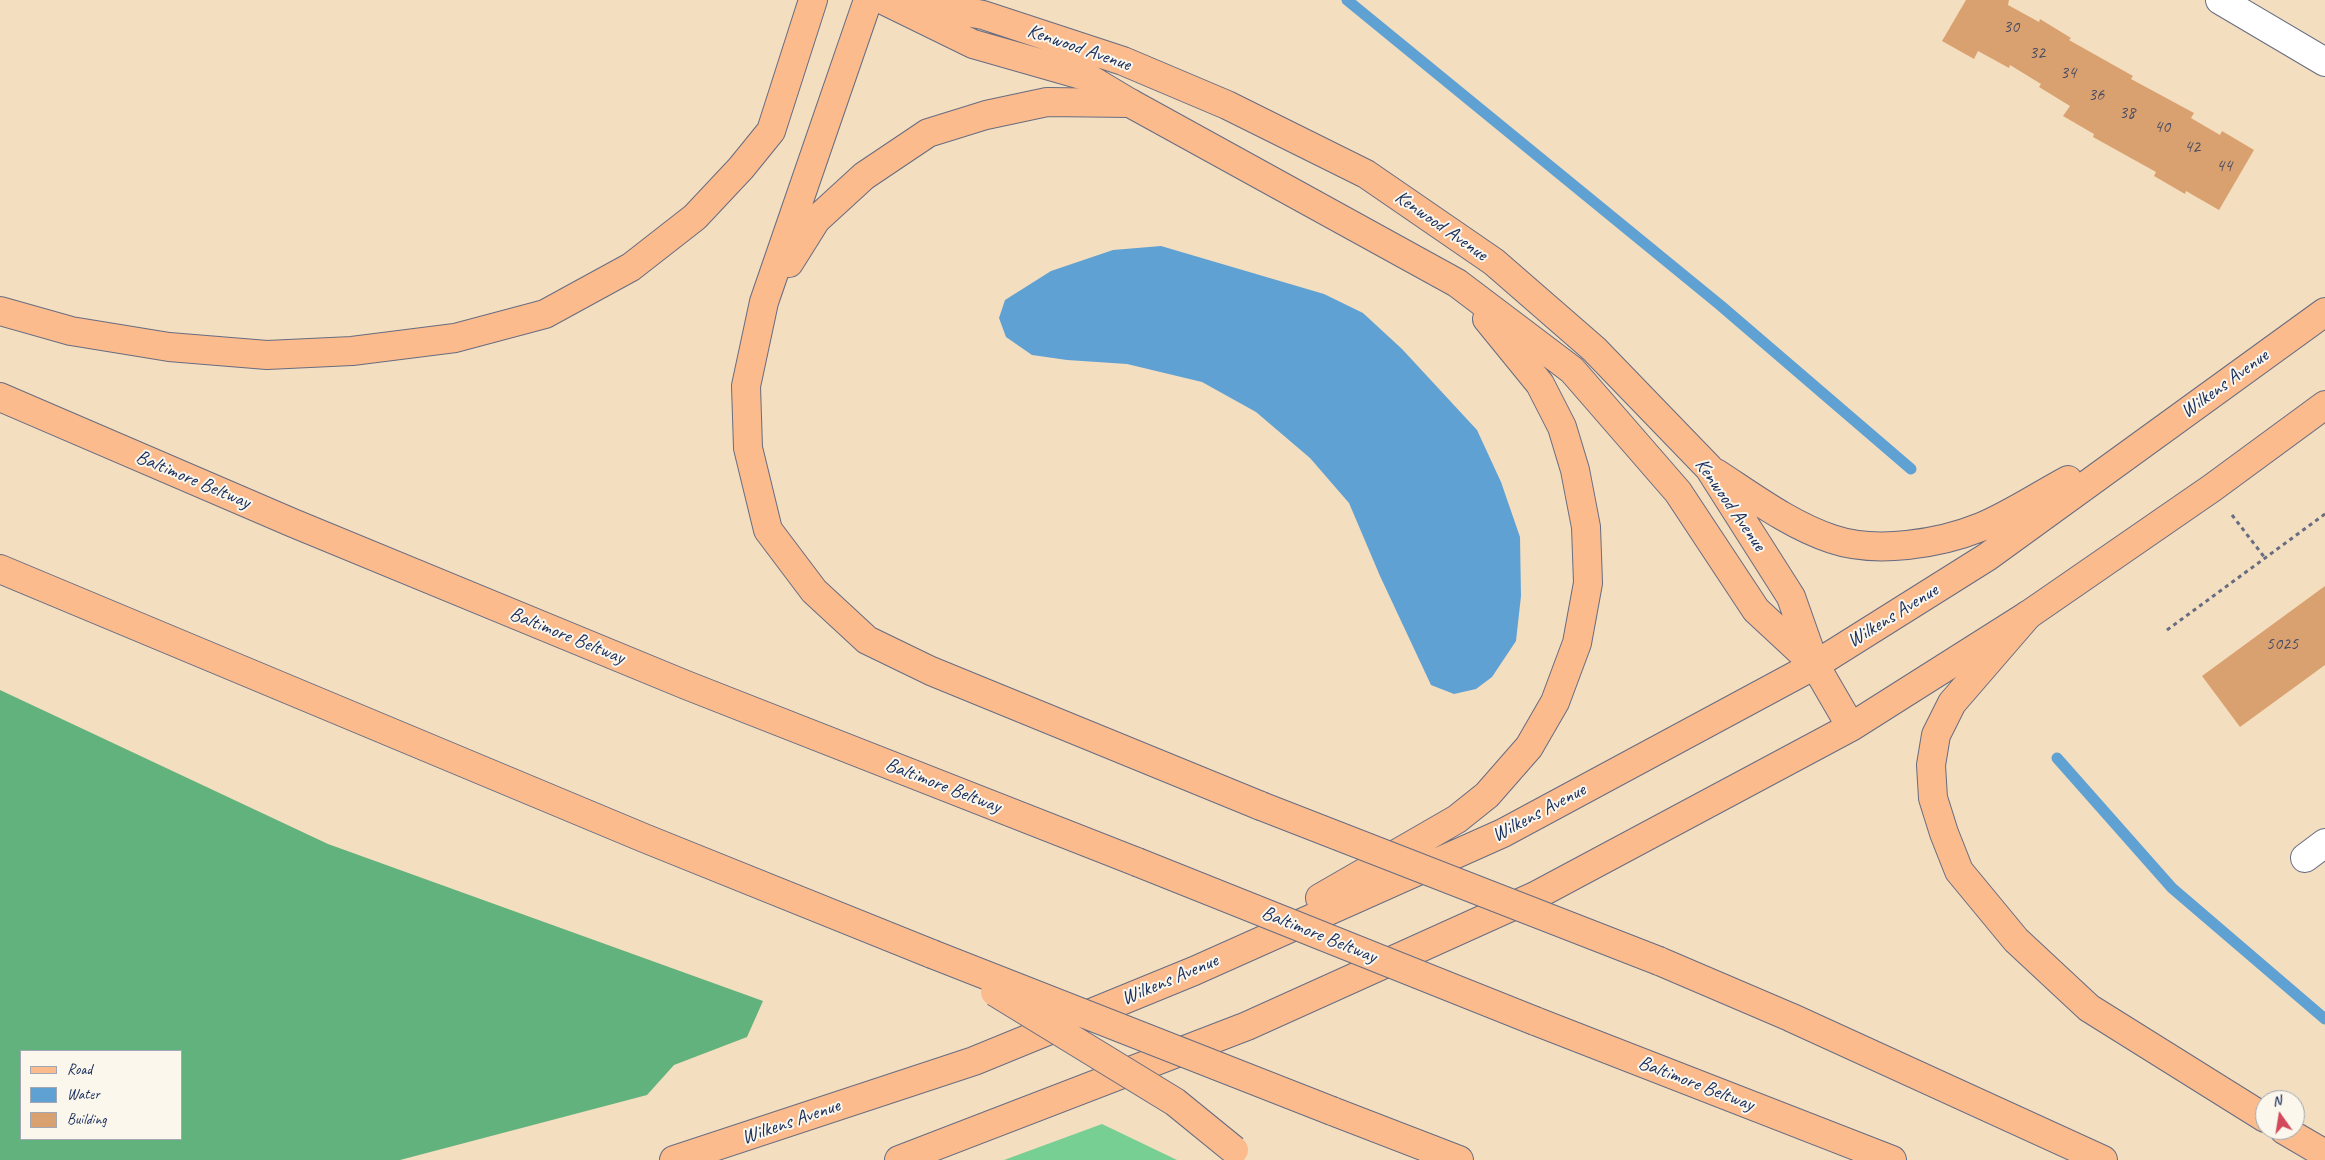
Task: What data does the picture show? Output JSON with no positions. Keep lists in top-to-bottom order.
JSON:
{
  "streets": {
    "main road": ["Kenwood Avenue", "Wilkens Avenue", "Baltimore Beltway"]
  },
  "crossings": [
    ["Kenwood Avenue", "Wilkens Avenue"]
  ],
  "house_numbers": [
    "30",
    "32",
    "34",
    "36",
    "38",
    "40",
    "42",
    "44",
    "5025"
  ],
  "legend": ["Road", "Water", "Building"],
  "north": "top"
}
